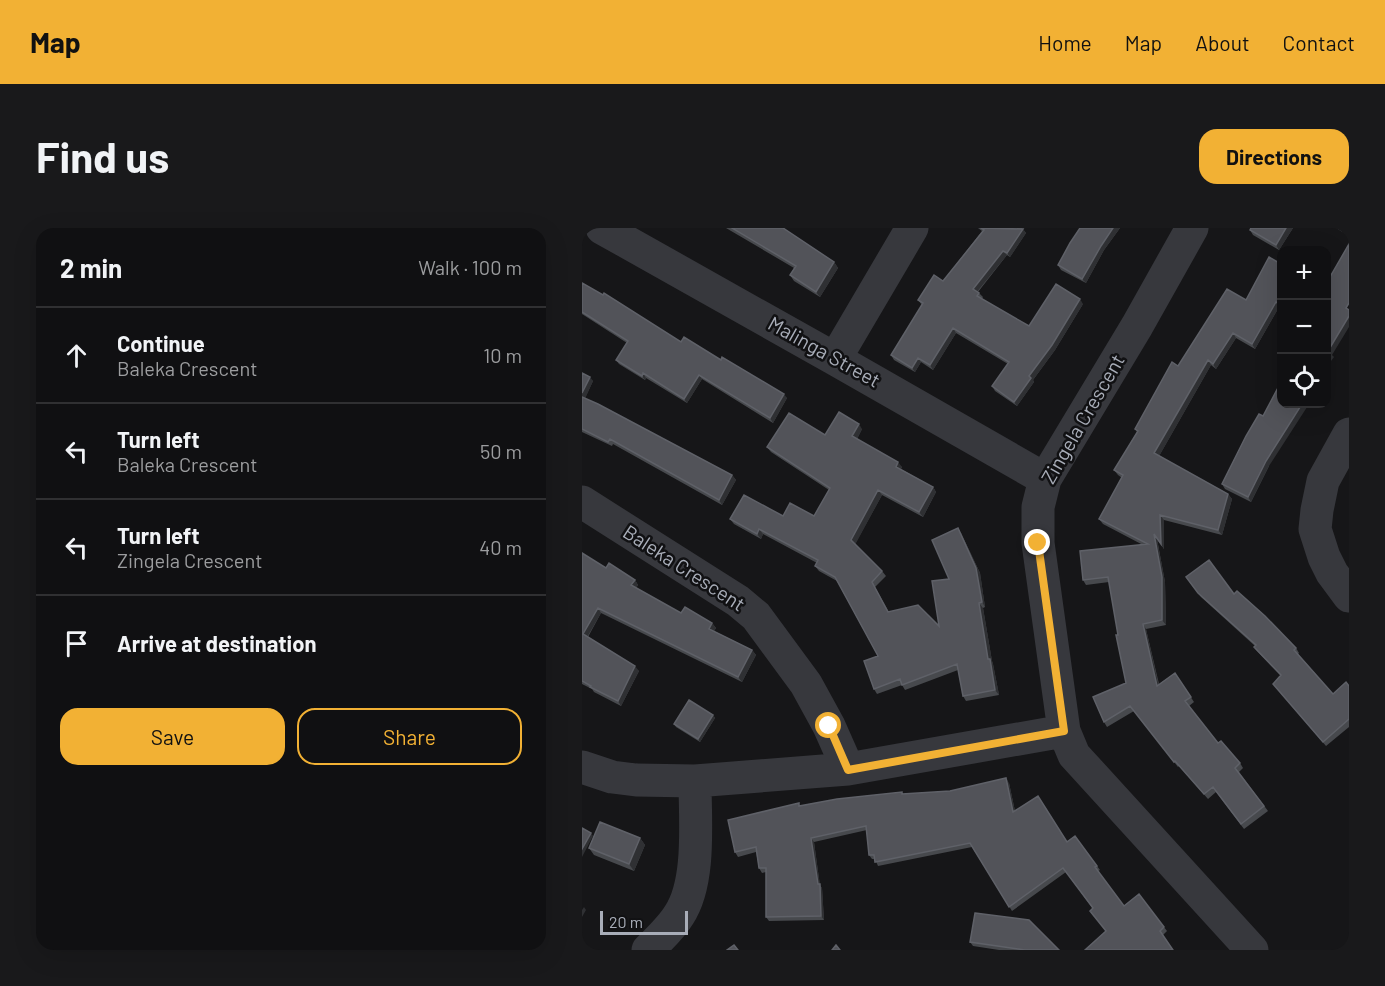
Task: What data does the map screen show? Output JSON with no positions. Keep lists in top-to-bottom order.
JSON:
{
  "streets": {
    "street": ["Malinga Street", "Zingela Crescent", "Baleka Crescent"]
  },
  "crossings": [
    ["Malinga Street", "Zingela Crescent"]
  ],
  "scale_bar": "20 m",
  "page": {
    "header": "Map",
    "nav": [
      "Home",
      "Map",
      "About",
      "Contact"
    ],
    "buttons": [
      "Directions",
      ["Save", "Share"]
    ],
    "title": "Find us",
    "heading": ["2 min", "Walk · 100 m"],
    "map_buttons": ["+", "−"],
    "list": [
      ["Continue", "Baleka Crescent", "10 m"],
      ["Turn left", "Baleka Crescent", "50 m"],
      ["Turn left", "Zingela Crescent", "40 m"],
      "Arrive at destination"
    ],
    "scale": "20 m"
  }
}
